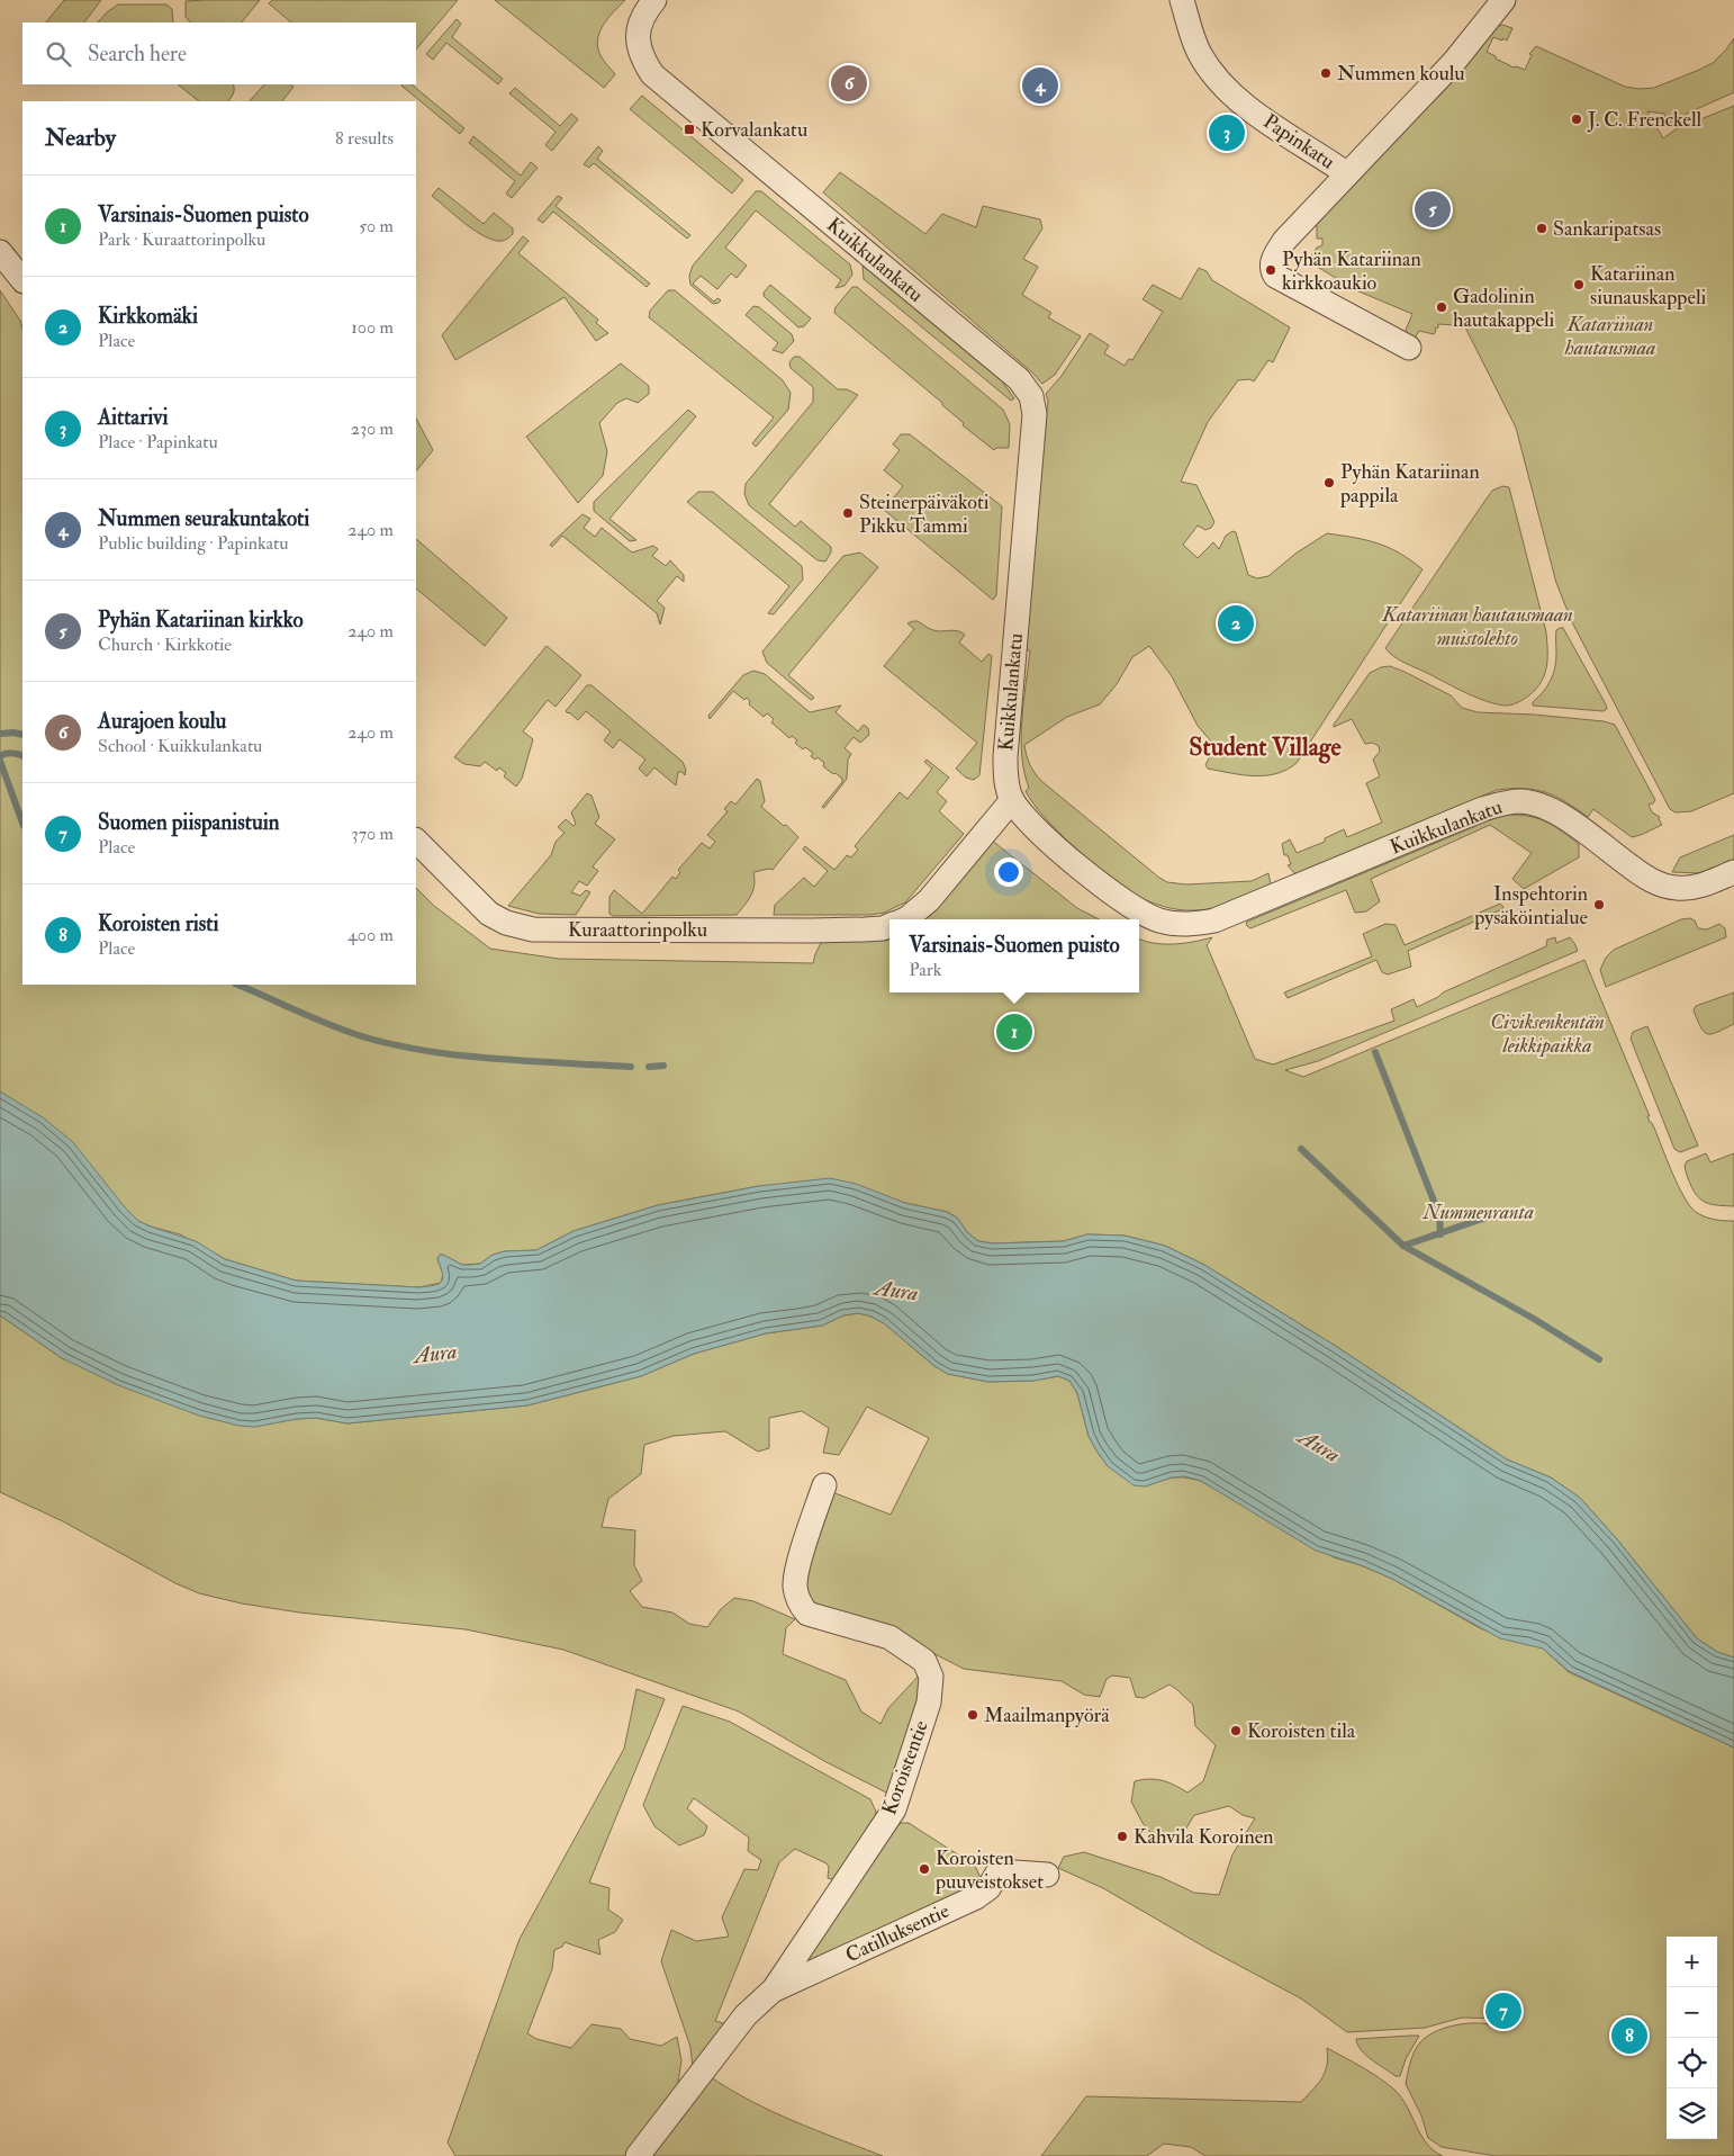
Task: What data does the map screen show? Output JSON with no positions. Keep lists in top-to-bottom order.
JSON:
{
  "streets": {
    "street": [
      "Papinkatu",
      "Kuikkulankatu",
      "Kuraattorinpolku",
      "Koroistentie",
      "Catilluksentie"
    ]
  },
  "crossings": [
    ["Kuikkulankatu", "Kuraattorinpolku"],
    ["Koroistentie", "Catilluksentie"]
  ],
  "districts": ["Student Village"],
  "water": ["Aura"],
  "parks": [
    "Katariinan hautausmaa",
    "Katariinan hautausmaan muistolehto",
    "Civiksenkentän leikkipaikka",
    "Nummenranta"
  ],
  "places": {
    "other": [
      "Nummen koulu",
      "J. C. Frenckell",
      "Sankaripatsas",
      "Pyhän Katariinan kirkkoaukio",
      "Katariinan siunauskappeli",
      "Gadolinin hautakappeli",
      "Pyhän Katariinan pappila",
      "Steinerpäiväkoti Pikku Tammi",
      "Inspehtorin pysäköintialue",
      "Maailmanpyörä",
      "Koroisten tila",
      "Kahvila Koroinen",
      "Koroisten puuveistokset"
    ],
    "transit": ["Korvalankatu"]
  },
  "page": {
    "search": "Search here",
    "pins": [
      "6",
      "4",
      "3",
      "5",
      "2",
      "1",
      "7",
      "8"
    ],
    "heading": ["Nearby", "8 results"],
    "list": [
      {
        "mark": "1",
        "name": "Varsinais-Suomen puisto",
        "note": "Park · Kuraattorinpolku",
        "value": "50 m"
      },
      {
        "mark": "2",
        "name": "Kirkkomäki",
        "note": "Place",
        "value": "100 m"
      },
      {
        "mark": "3",
        "name": "Aittarivi",
        "note": "Place · Papinkatu",
        "value": "230 m"
      },
      {
        "mark": "4",
        "name": "Nummen seurakuntakoti",
        "note": "Public building · Papinkatu",
        "value": "240 m"
      },
      {
        "mark": "5",
        "name": "Pyhän Katariinan kirkko",
        "note": "Church · Kirkkotie",
        "value": "240 m"
      },
      {
        "mark": "6",
        "name": "Aurajoen koulu",
        "note": "School · Kuikkulankatu",
        "value": "240 m"
      },
      {
        "mark": "7",
        "name": "Suomen piispanistuin",
        "note": "Place",
        "value": "370 m"
      },
      {
        "mark": "8",
        "name": "Koroisten risti",
        "note": "Place",
        "value": "400 m"
      }
    ],
    "popup": ["Varsinais-Suomen puisto", "Park"],
    "map_buttons": ["+", "−"]
  }
}
